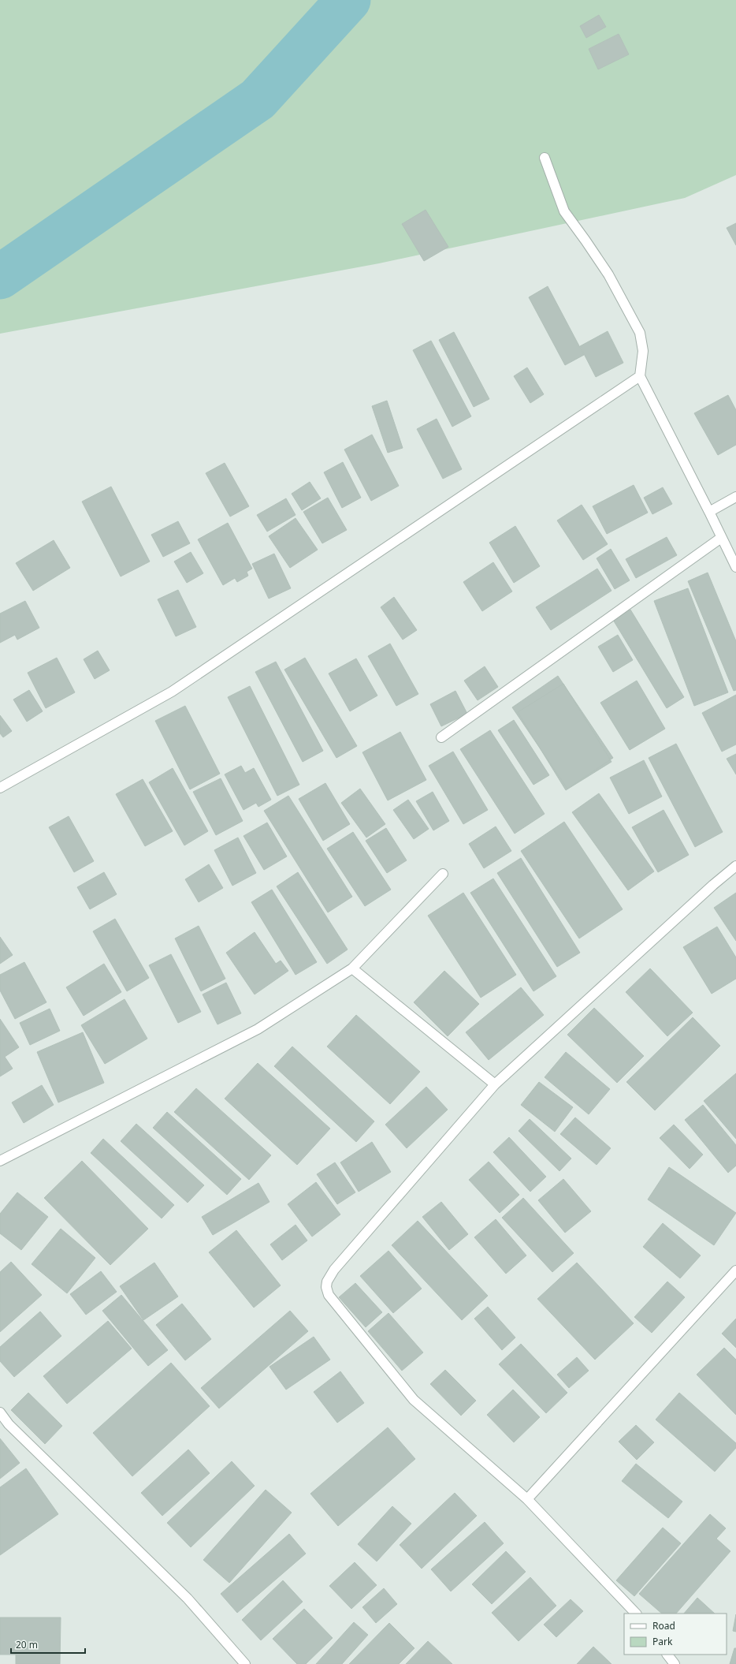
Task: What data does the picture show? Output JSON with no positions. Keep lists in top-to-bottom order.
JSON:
{
  "legend": ["Road", "Park"],
  "scale_bar": "20 m"
}
